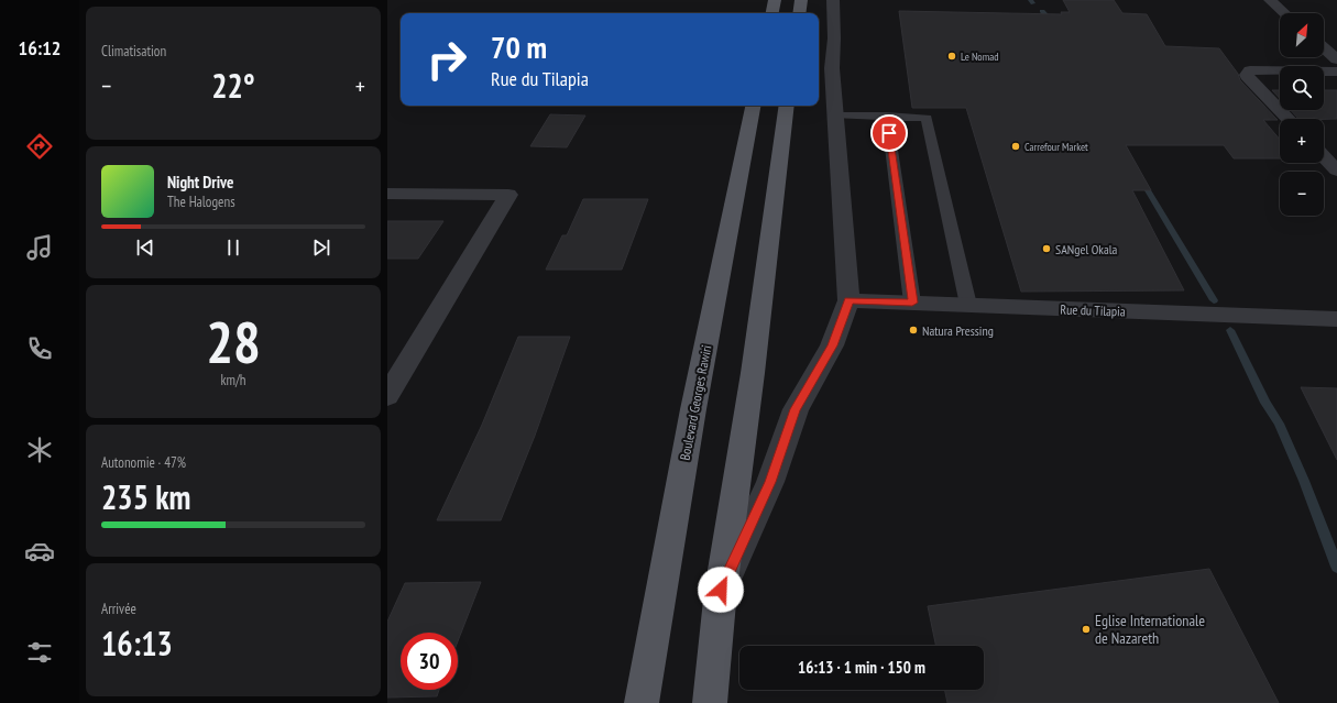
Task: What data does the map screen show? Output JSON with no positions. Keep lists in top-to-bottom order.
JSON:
{
  "streets": {
    "main road": ["Boulevard Georges Rawiri"],
    "street": ["Rue du Tilapia"]
  },
  "places": [
    "Le Nomad",
    "Carrefour Market",
    "SANgel Okala",
    "Natura Pressing",
    "Eglise Internationale de Nazareth"
  ],
  "north": "top right",
  "page": {
    "tabs": "16:12",
    "tile": [
      "Climatisation",
      ["28", "km/h"],
      ["Autonomie · 47%", "235 km"],
      ["Arrivée", "16:13"]
    ],
    "map_buttons": ["+", "−"],
    "turn": ["70 m", "Rue du Tilapia"],
    "heat": ["−", "22°", "+"],
    "song": ["Night Drive", "The Halogens"],
    "limit": "30",
    "trip": "16:13 · 1 min · 150 m"
  }
}
